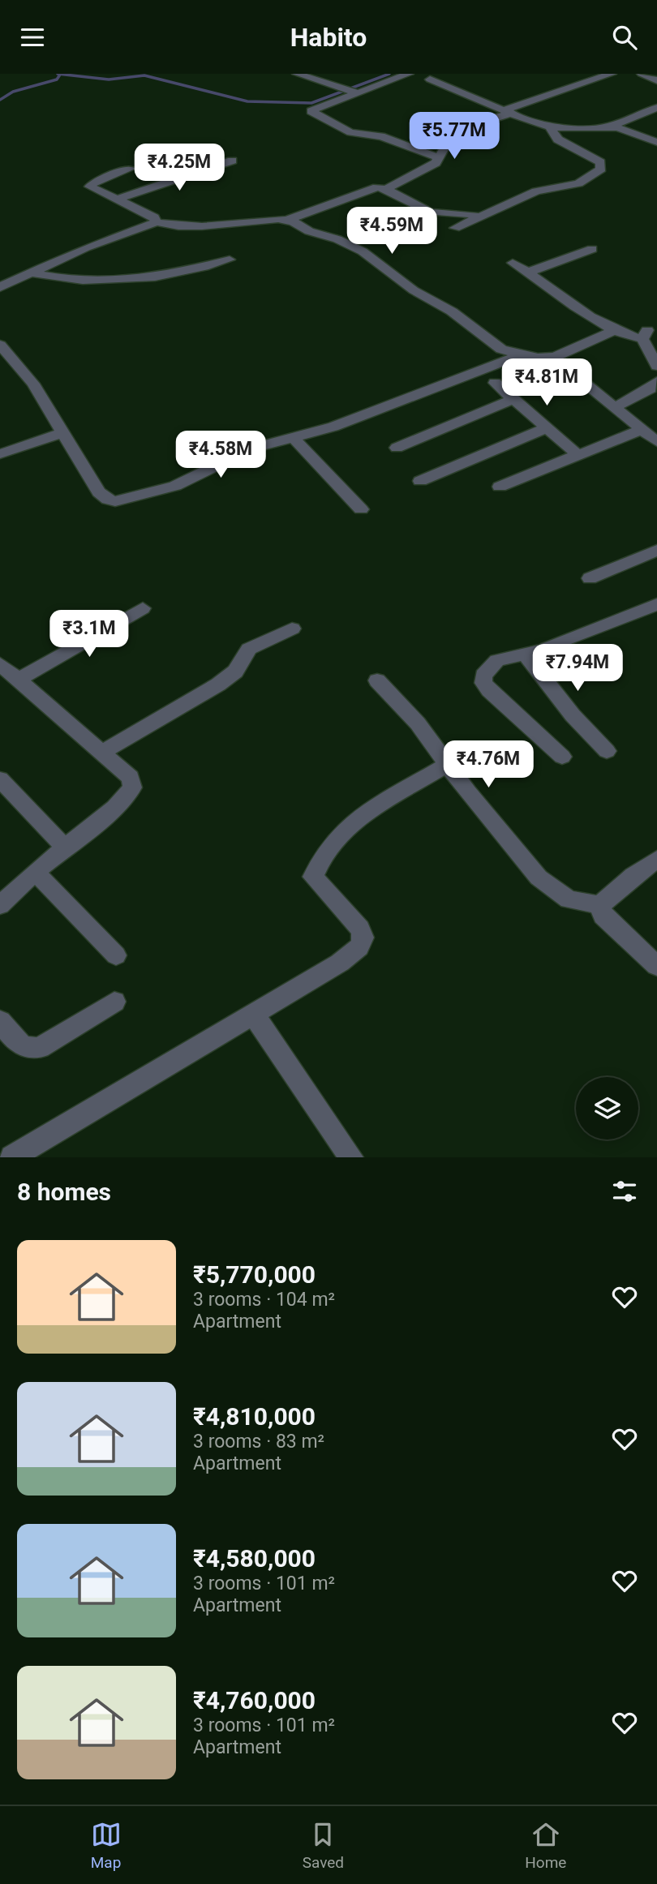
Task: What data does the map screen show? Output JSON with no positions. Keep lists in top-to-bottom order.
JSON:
{
  "page": {
    "header": "Habito",
    "price": [
      "₹5.77M",
      "₹4.25M",
      "₹4.59M",
      "₹4.81M",
      "₹4.58M",
      "₹3.1M",
      "₹7.94M",
      "₹4.76M"
    ],
    "heading": "8 homes",
    "list": [
      {
        "name": "₹5,770,000",
        "note": "3 rooms · 104 m² · Apartment"
      },
      {
        "name": "₹4,810,000",
        "note": "3 rooms · 83 m² · Apartment"
      },
      {
        "name": "₹4,580,000",
        "note": "3 rooms · 101 m² · Apartment"
      },
      {
        "name": "₹4,760,000",
        "note": "3 rooms · 101 m² · Apartment"
      }
    ],
    "tabs": ["Map", "Saved", "Home"]
  }
}
